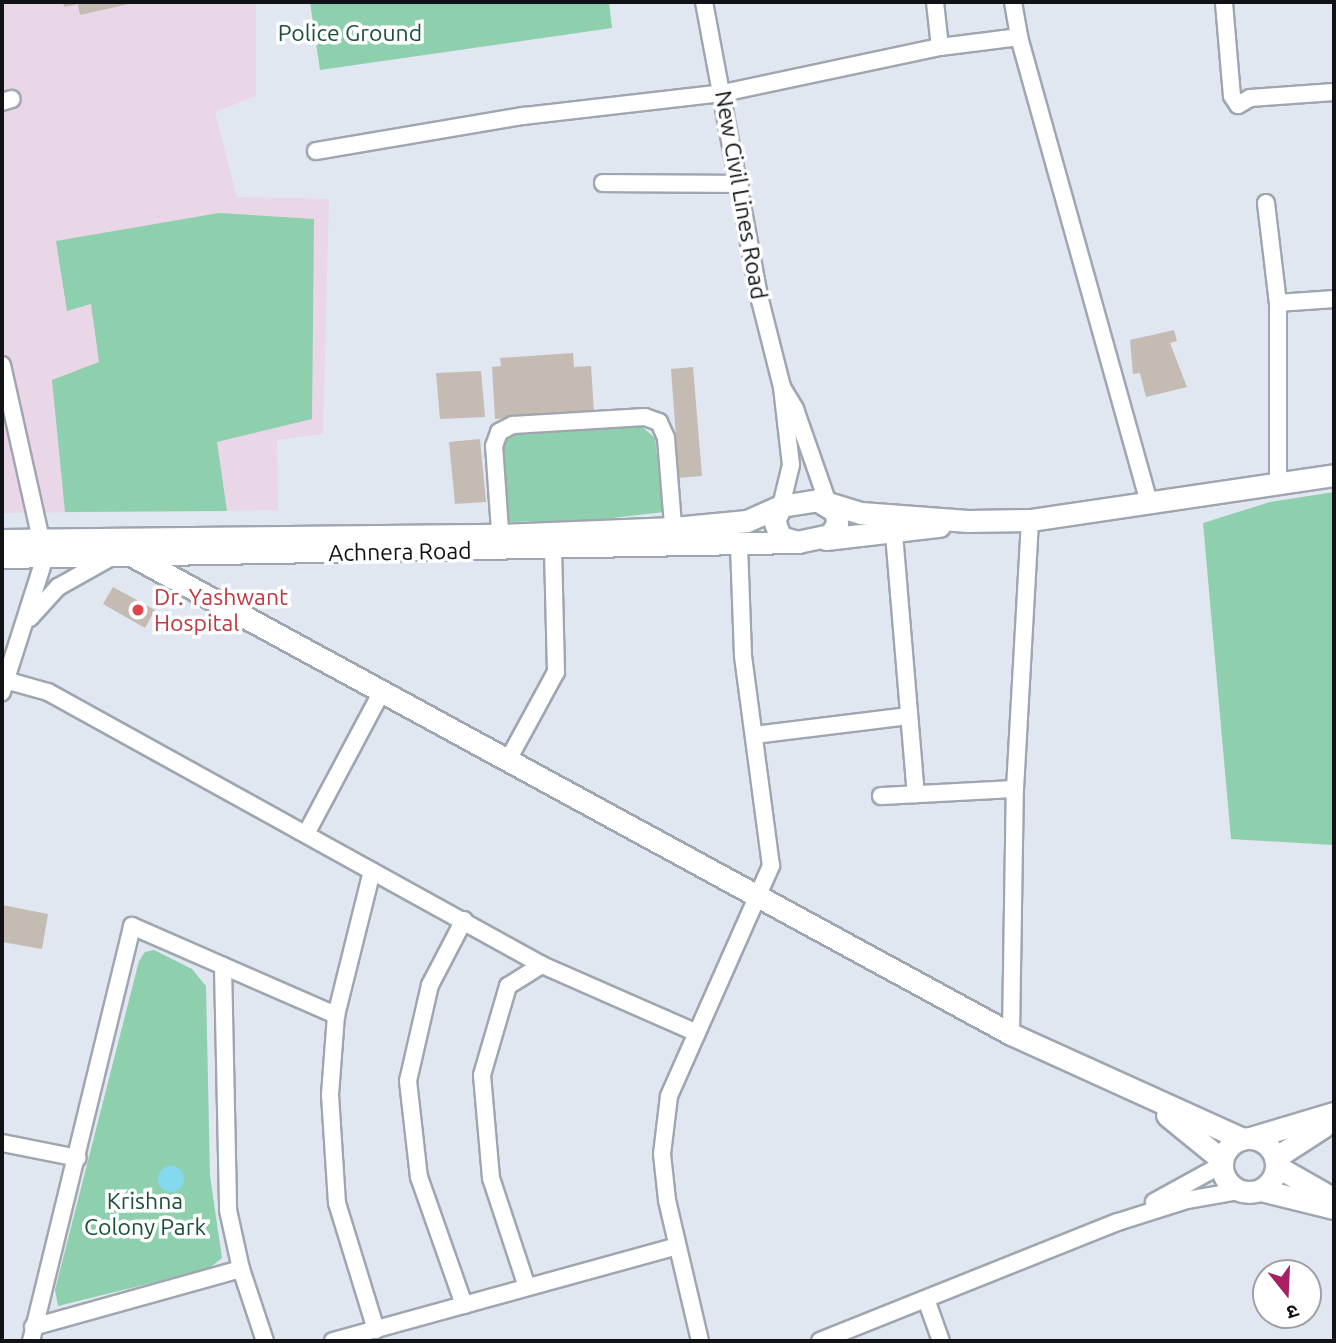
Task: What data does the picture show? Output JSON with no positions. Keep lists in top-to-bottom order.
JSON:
{
  "streets": {
    "main road": ["Achnera Road"],
    "street": ["New Civil Lines Road"]
  },
  "parks": ["Police Ground", "Krishna Colony Park"],
  "places": ["Dr. Yashwant Hospital"],
  "north": "bottom"
}
